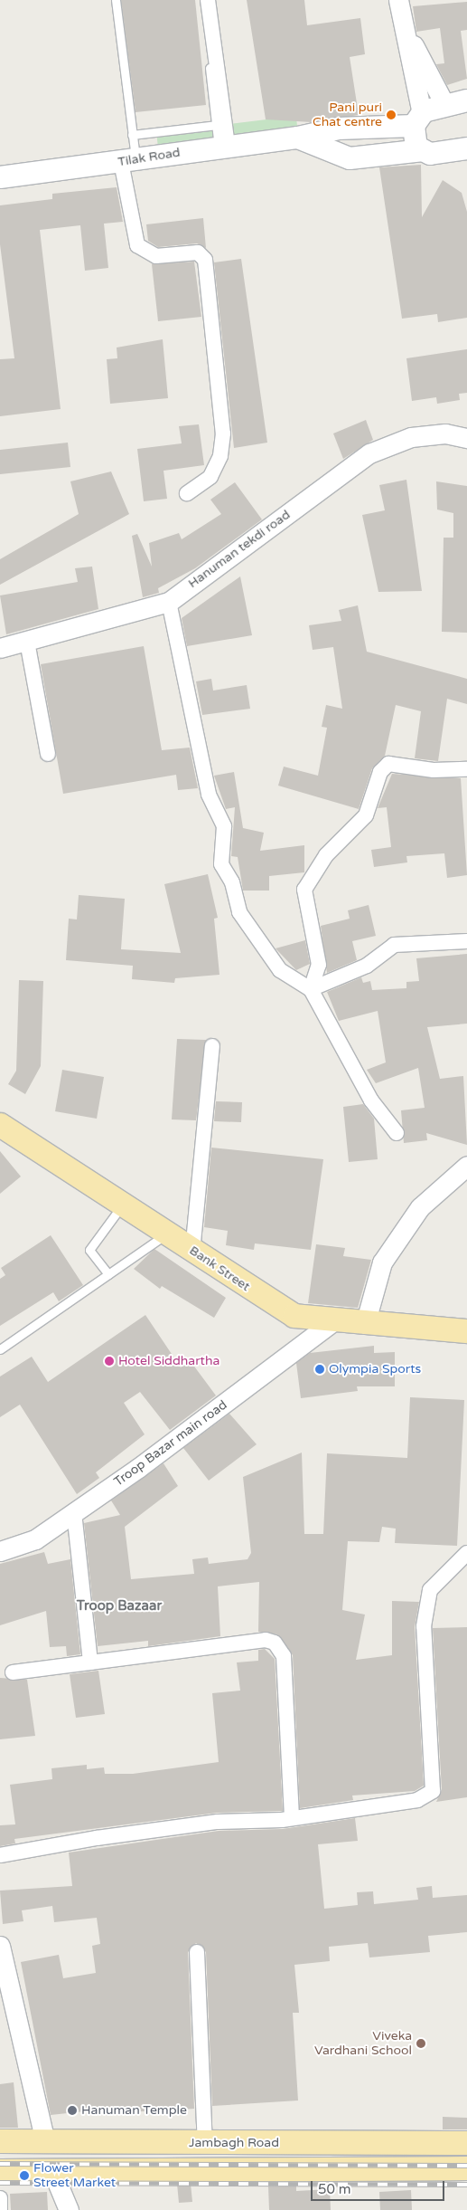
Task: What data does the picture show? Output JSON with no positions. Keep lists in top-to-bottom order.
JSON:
{
  "streets": {
    "main road": ["Tilak Road", "Bank Street", "Jambagh Road"],
    "street": ["Hanuman tekdi road", "Troop Bazar main road"]
  },
  "crossings": [
    ["Bank Street", "Troop Bazar main road"]
  ],
  "districts": ["Troop Bazaar"],
  "places": [
    "Pani puri Chat centre",
    "Hotel Siddhartha",
    "Olympia Sports",
    "Viveka Vardhani School",
    "Hanuman Temple",
    "Flower Street Market"
  ],
  "scale_bar": "50 m"
}
